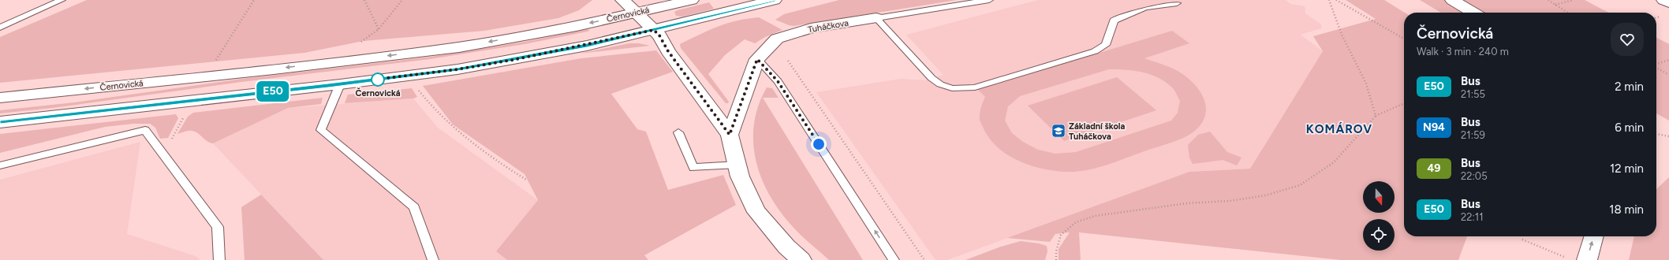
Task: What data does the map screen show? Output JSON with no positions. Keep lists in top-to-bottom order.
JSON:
{
  "streets": {
    "main road": ["Černovická", "Tuháčkova"]
  },
  "districts": ["KOMÁROV"],
  "places": {
    "other": ["Černovická"],
    "school or university": ["Základní škola Tuháčkova"]
  },
  "lines": ["bus line E50"],
  "north": "bottom",
  "page": {
    "on_map": "E50",
    "heading": ["Černovická", "Walk · 3 min · 240 m"],
    "list": [
      {
        "mark": "E50",
        "name": "Bus",
        "note": "21:55",
        "value": "2 min"
      },
      {
        "mark": "N94",
        "name": "Bus",
        "note": "21:59",
        "value": "6 min"
      },
      {
        "mark": "49",
        "name": "Bus",
        "note": "22:05",
        "value": "12 min"
      },
      {
        "mark": "E50",
        "name": "Bus",
        "note": "22:11",
        "value": "18 min"
      }
    ]
  }
}
